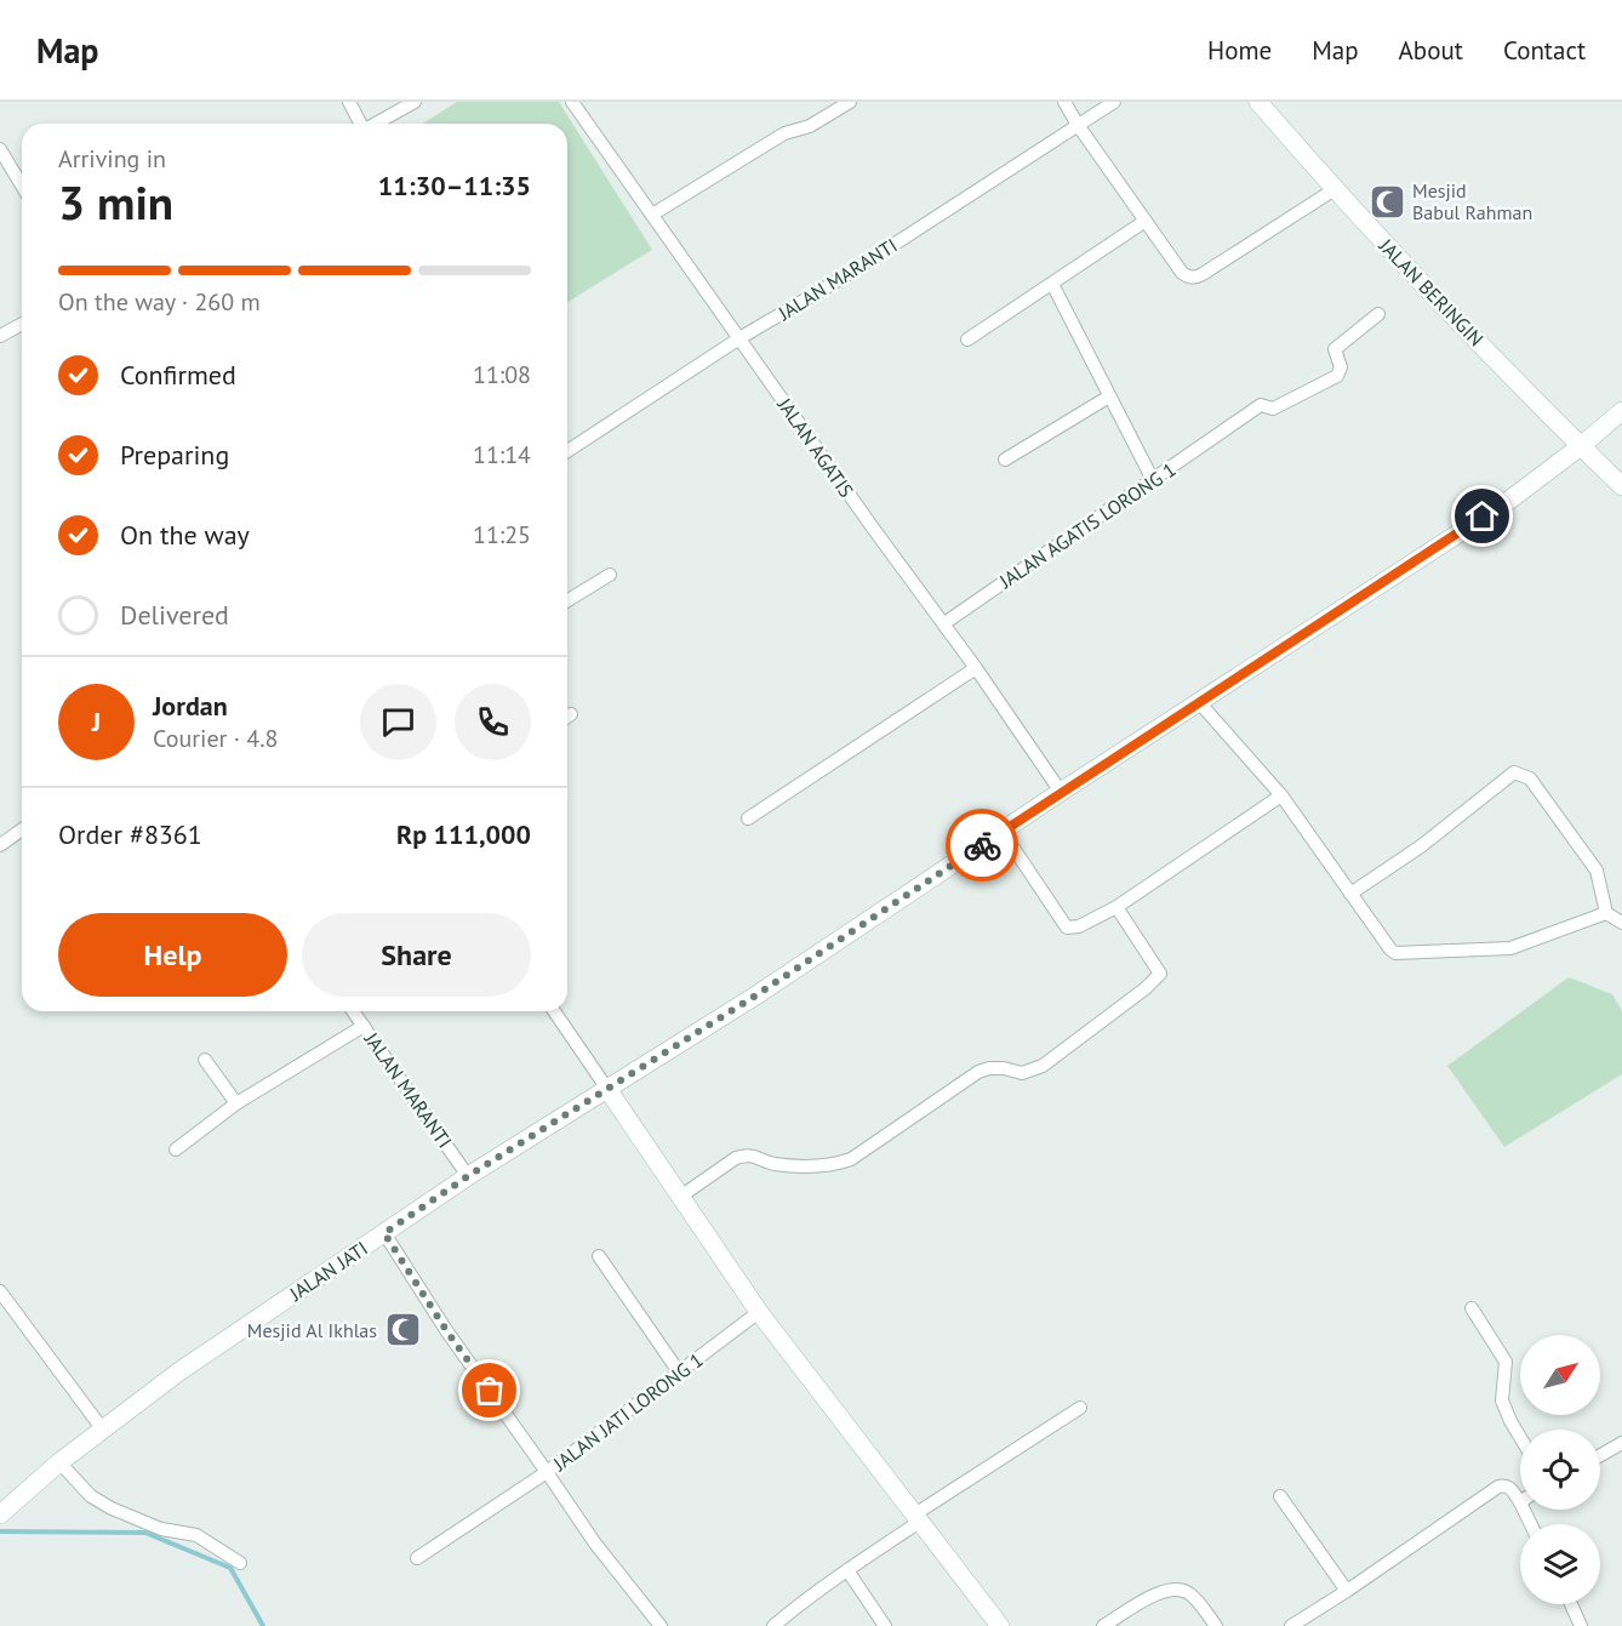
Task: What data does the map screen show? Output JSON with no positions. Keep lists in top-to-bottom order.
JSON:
{
  "streets": {
    "street": [
      "JALAN MARANTI",
      "JALAN BERINGIN",
      "JALAN AGATIS",
      "JALAN AGATIS LORONG 1",
      "JALAN JATI",
      "JALAN JATI LORONG 1"
    ]
  },
  "crossings": [
    ["JALAN MARANTI", "JALAN AGATIS"],
    ["JALAN MARANTI", "JALAN JATI"],
    ["JALAN BERINGIN", "JALAN JATI"],
    ["JALAN AGATIS", "JALAN AGATIS LORONG 1"],
    ["JALAN AGATIS", "JALAN JATI"],
    ["JALAN JATI", "JALAN JATI LORONG 1"]
  ],
  "places": {
    "mosque": ["Mesjid Babul Rahman", "Mesjid Al Ikhlas"]
  },
  "north": "top right",
  "page": {
    "header": "Map",
    "nav": [
      "Home",
      "Map",
      "About",
      "Contact"
    ],
    "heading": ["3 min", "Arriving in", "11:30–11:35"],
    "panel": [
      "Jordan",
      "Courier · 4.8",
      "Order #8361",
      "Rp 111,000"
    ],
    "bar": "On the way · 260 m",
    "list": [
      ["Confirmed", "11:08"],
      ["Preparing", "11:14"],
      ["On the way", "11:25"],
      "Delivered"
    ],
    "round": "J",
    "buttons": ["Help", "Share"]
  }
}
